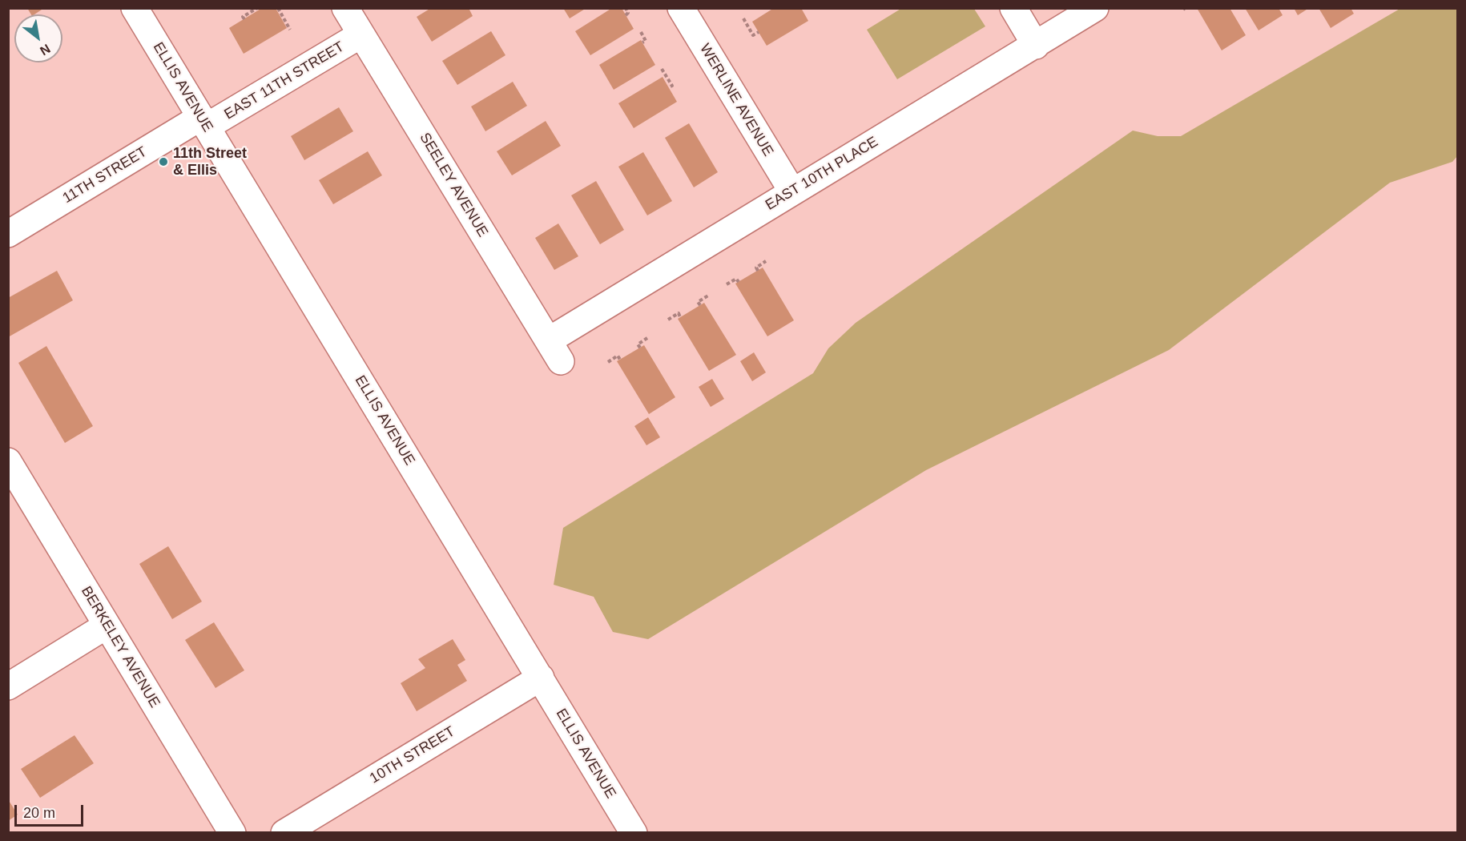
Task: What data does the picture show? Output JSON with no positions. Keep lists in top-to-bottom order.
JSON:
{
  "streets": {
    "street": [
      "EAST 11TH STREET",
      "ELLIS AVENUE",
      "WERLINE AVENUE",
      "EAST 10TH PLACE",
      "11TH STREET",
      "SEELEY AVENUE",
      "BERKELEY AVENUE",
      "10TH STREET"
    ]
  },
  "crossings": [
    ["EAST 11TH STREET", "ELLIS AVENUE"],
    ["EAST 11TH STREET", "11TH STREET"],
    ["EAST 11TH STREET", "SEELEY AVENUE"],
    ["ELLIS AVENUE", "11TH STREET"],
    ["ELLIS AVENUE", "10TH STREET"],
    ["WERLINE AVENUE", "EAST 10TH PLACE"],
    ["EAST 10TH PLACE", "SEELEY AVENUE"]
  ],
  "places": ["11th Street & Ellis"],
  "scale_bar": "20 m",
  "north": "bottom right"
}
